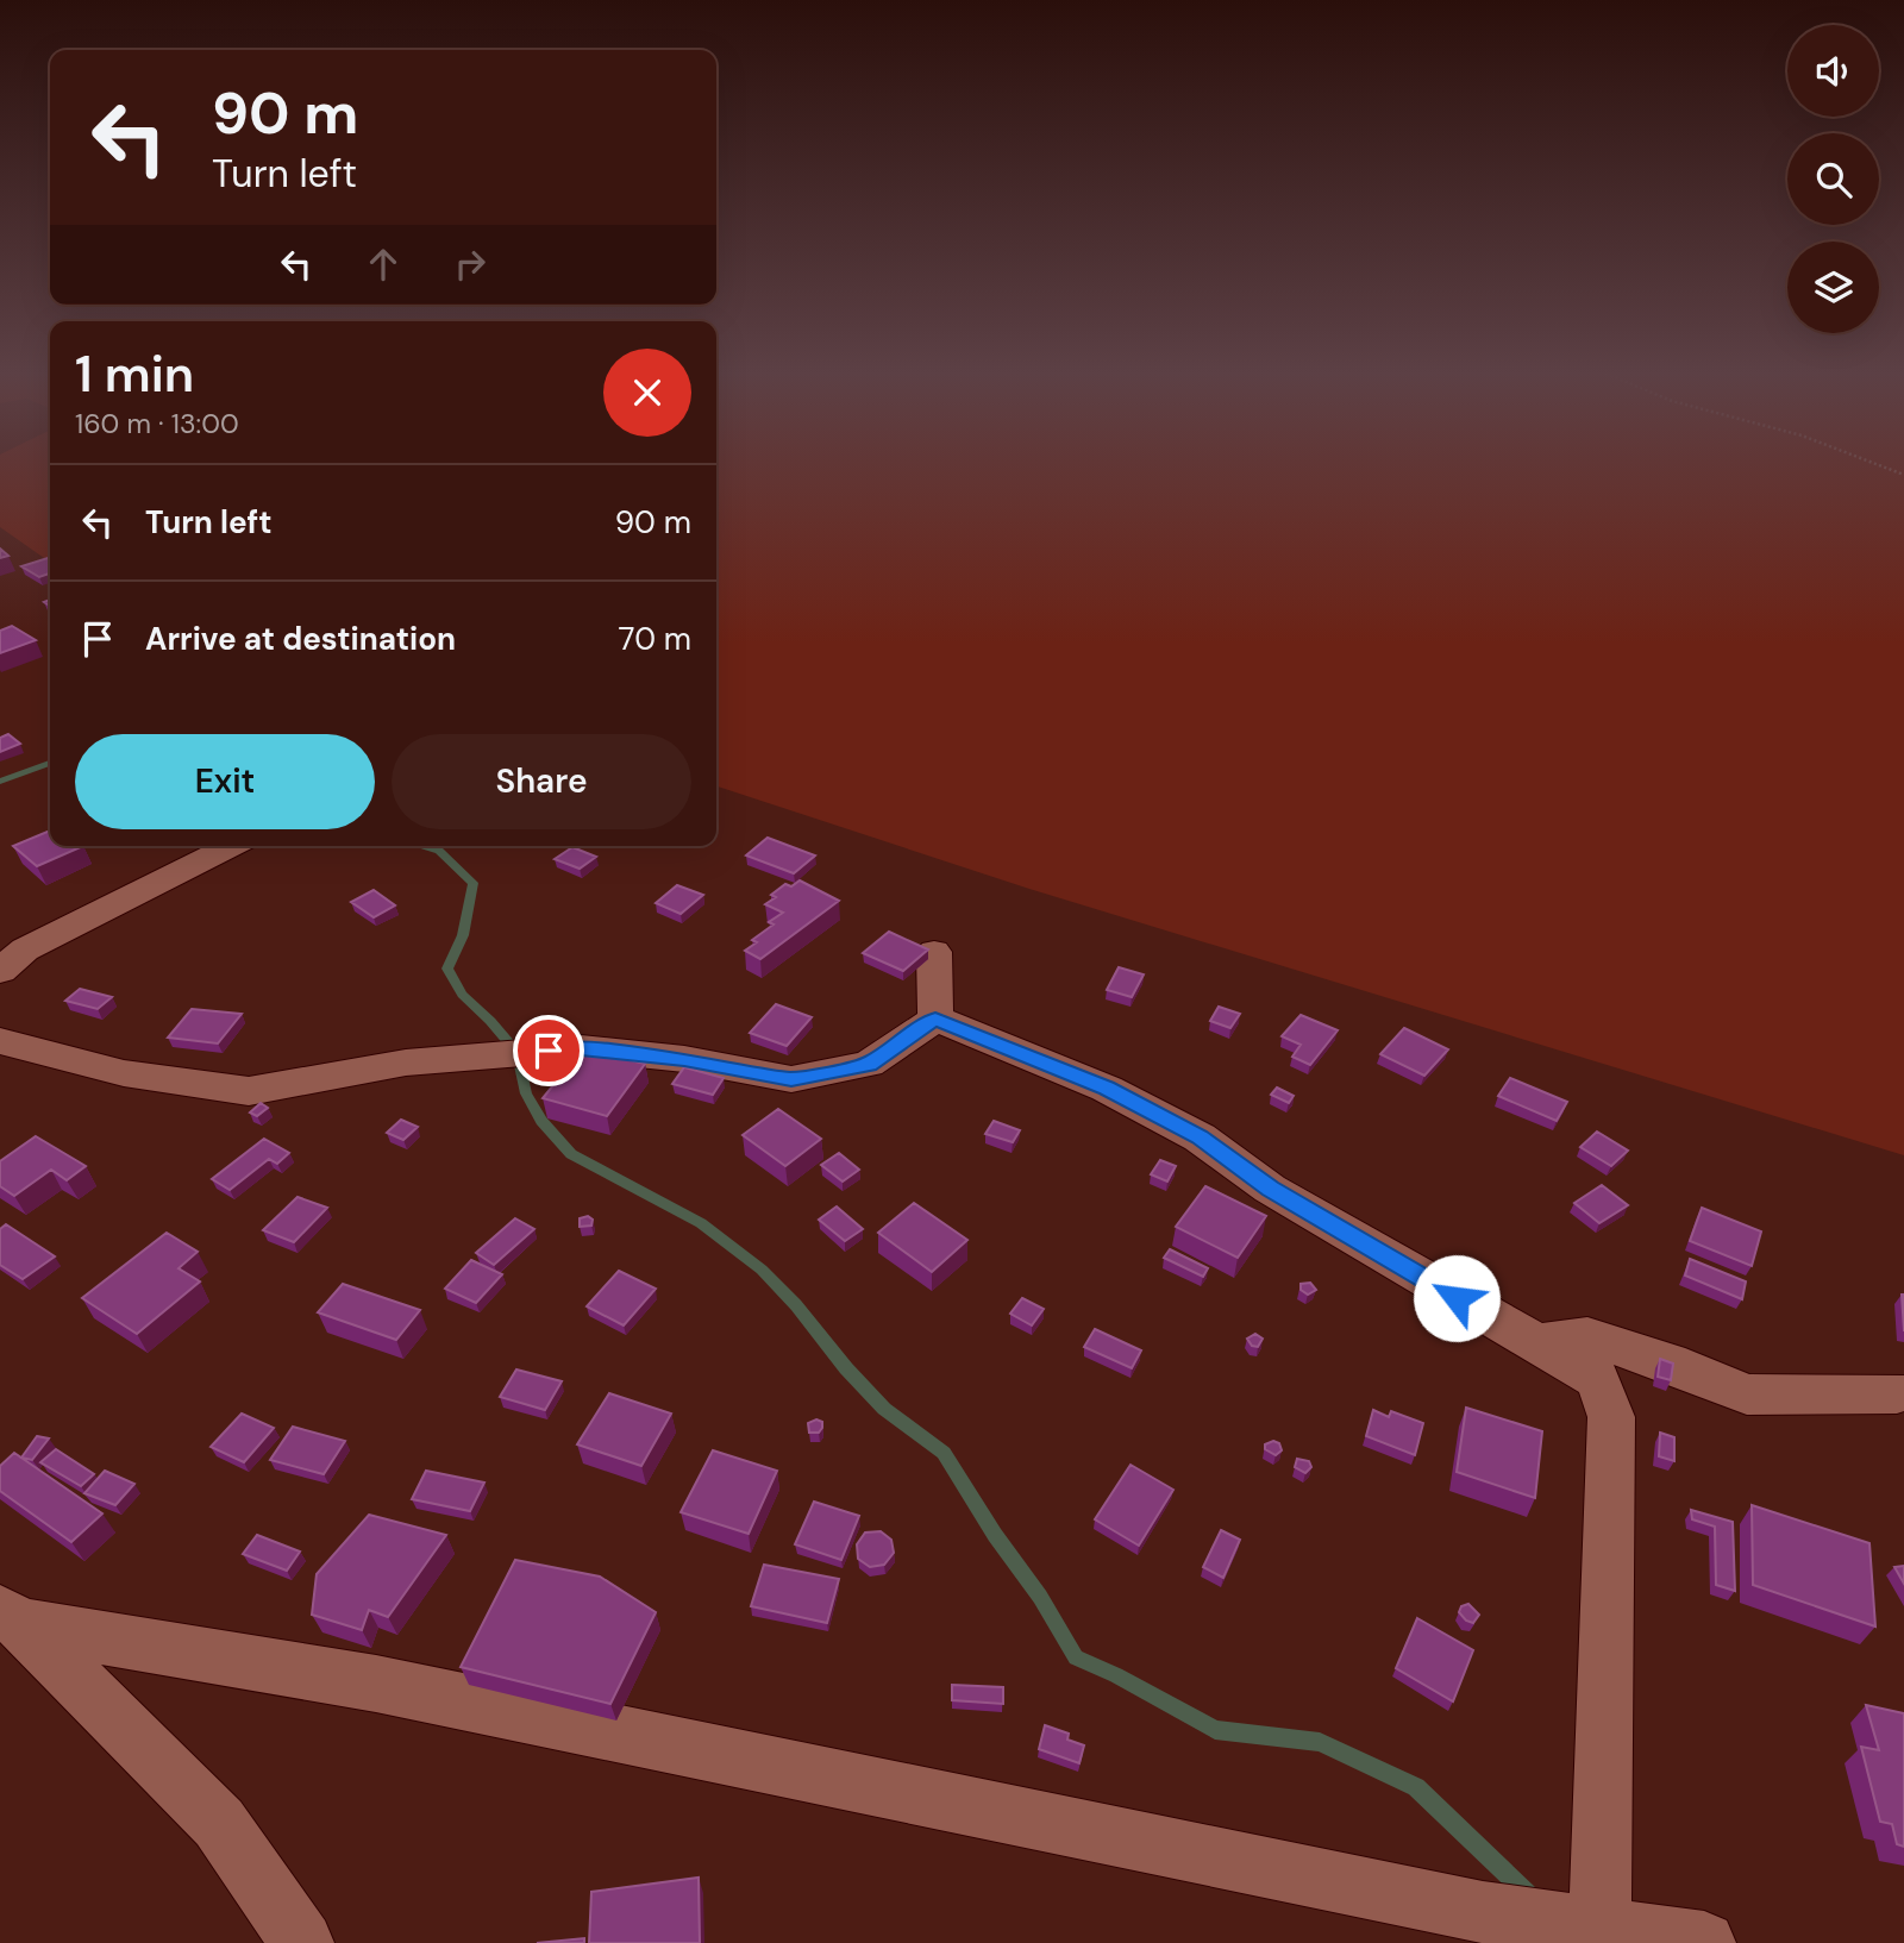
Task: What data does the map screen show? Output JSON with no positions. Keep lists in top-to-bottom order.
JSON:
{
  "page": {
    "turn": ["90 m", "Turn left"],
    "heading": ["1 min", "160 m · 13:00"],
    "list": [
      {
        "name": "Turn left",
        "value": "90 m"
      },
      {
        "name": "Arrive at destination",
        "value": "70 m"
      }
    ],
    "buttons": ["Exit", "Share"]
  }
}
